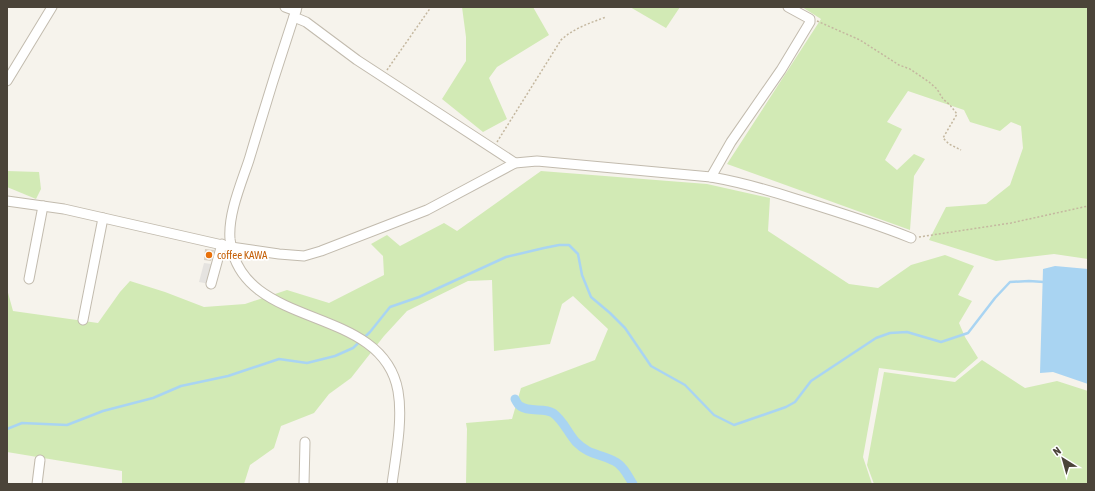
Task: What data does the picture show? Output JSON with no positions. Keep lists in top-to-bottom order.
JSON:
{
  "places": ["coffee KAWA"],
  "north": "top left"
}
